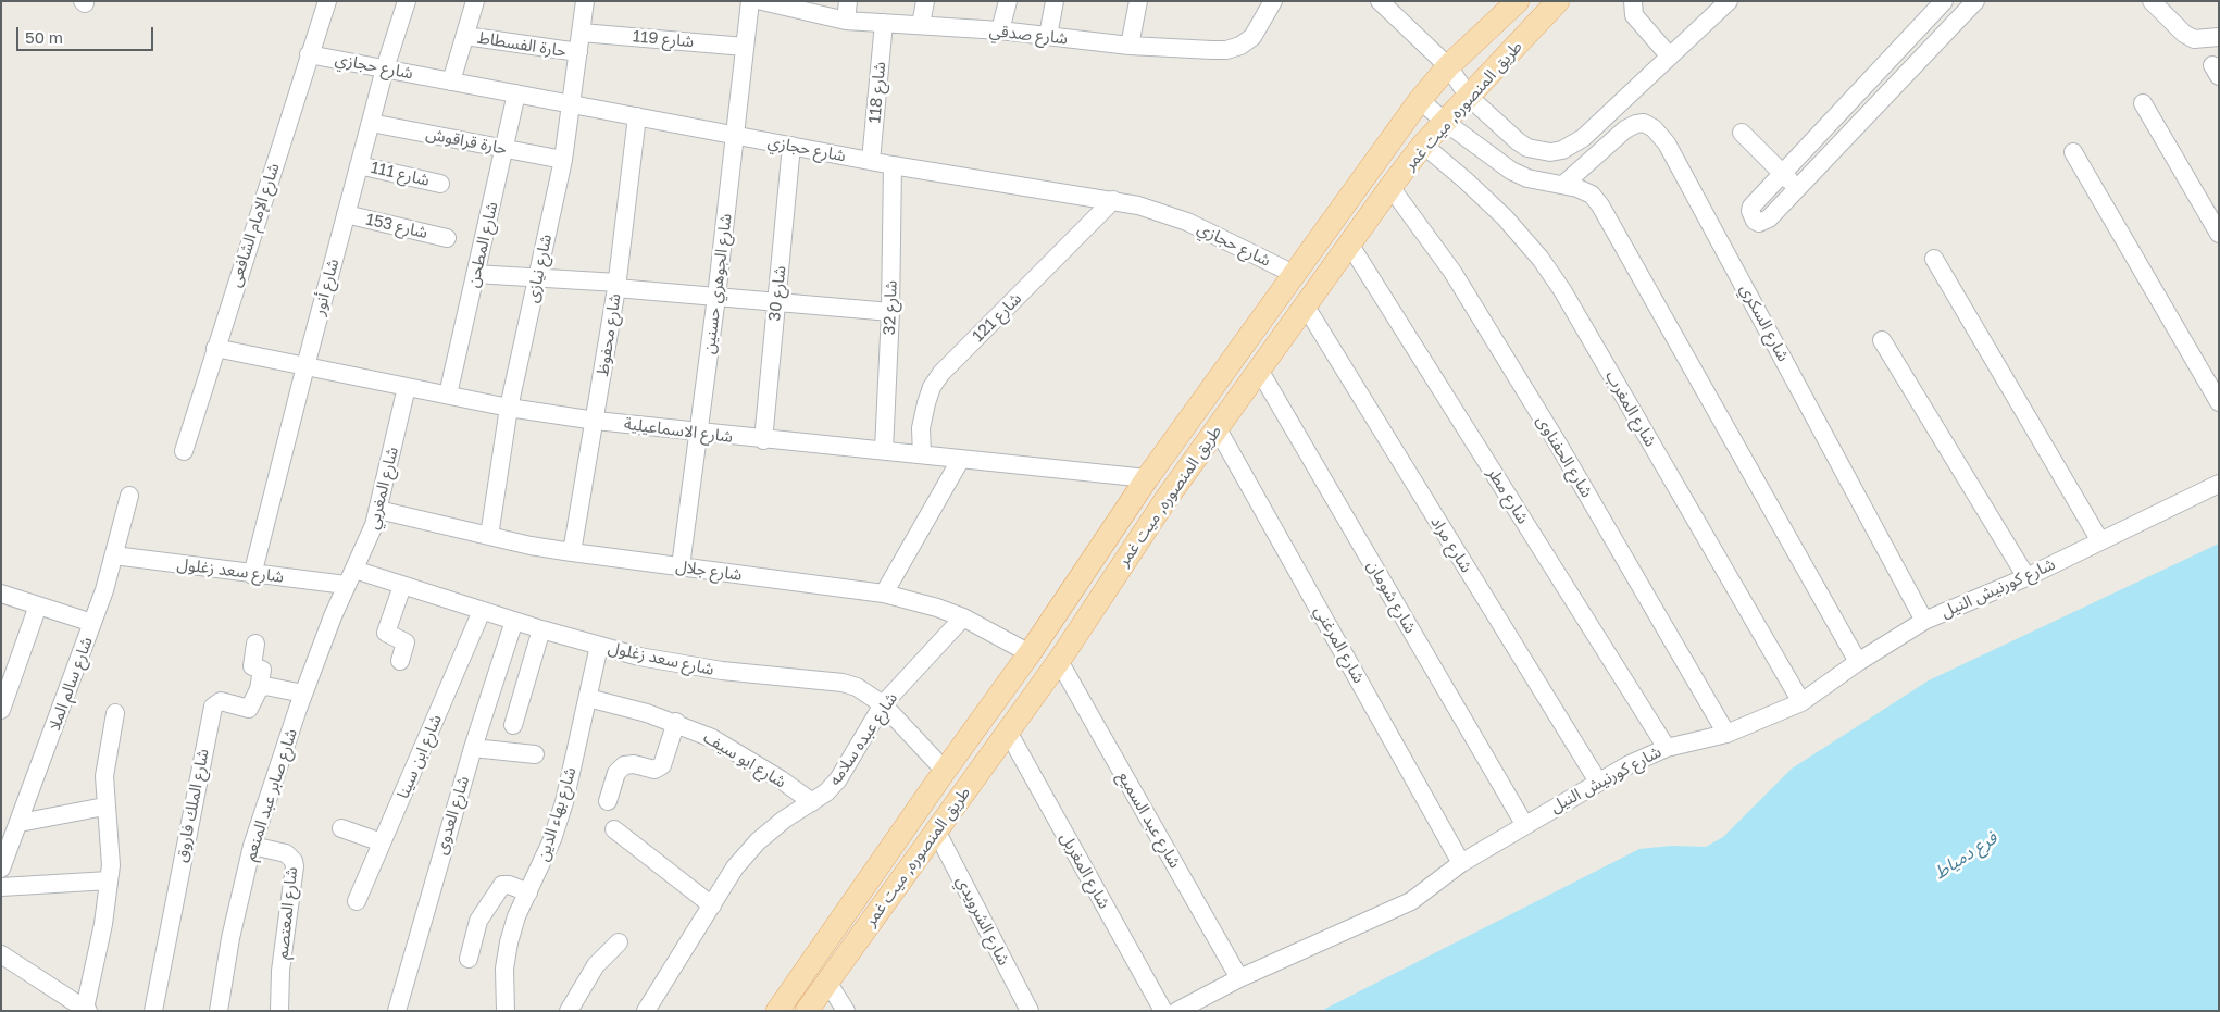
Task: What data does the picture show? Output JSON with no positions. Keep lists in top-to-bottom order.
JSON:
{
  "streets": {
    "main road": ["طريق المنصوره, ميت غمر"],
    "street": [
      "شارع صدقي",
      "شارع 119",
      "حارة الفسطاط",
      "شارع حجازي",
      "شارع 118",
      "حارة قراقوش",
      "شارع 111",
      "شارع الإمام الشافعى",
      "شارع 153",
      "شارع المطحن",
      "شارع نيازى",
      "شارع الجوهري حسنين",
      "شارع أنور",
      "شارع 30",
      "شارع 32",
      "شارع 121",
      "شارع السكري",
      "شارع محفوظ",
      "شارع المغرب",
      "شارع الاسماعيلية",
      "شارع الحفناوى",
      "شارع المغربي",
      "شارع مطر",
      "شارع مراد",
      "شارع سعد زغلول",
      "شارع جلال",
      "شارع كورنيش النيل",
      "شارع شومان",
      "شارع المرغني",
      "شارع سالم الملا",
      "شارع عبده سلامه",
      "شارع ابن سينا",
      "شارع ابو سيف",
      "شارع صابر عبد المنعم",
      "شارع الملك فاروق",
      "شارع بهاء الدين",
      "شارع العدوى",
      "شارع عبد السميع",
      "شارع المغربل",
      "شارع المعتصم",
      "شارع الشرويدي"
    ]
  },
  "crossings": [
    ["شارع صدقي", "شارع 118"],
    ["شارع 119", "شارع نيازى"],
    ["شارع 119", "شارع الجوهري حسنين"],
    ["حارة الفسطاط", "شارع نيازى"],
    ["شارع حجازي", "شارع 118"],
    ["شارع حجازي", "طريق المنصوره, ميت غمر"],
    ["شارع حجازي", "شارع الإمام الشافعى"],
    ["شارع حجازي", "شارع المطحن"],
    ["شارع حجازي", "شارع نيازى"],
    ["شارع حجازي", "شارع الجوهري حسنين"],
    ["شارع حجازي", "شارع أنور"],
    ["شارع حجازي", "شارع 30"],
    ["شارع حجازي", "شارع 32"],
    ["شارع حجازي", "شارع 121"],
    ["شارع حجازي", "شارع محفوظ"],
    ["طريق المنصوره, ميت غمر", "شارع المغرب"],
    ["طريق المنصوره, ميت غمر", "شارع الاسماعيلية"],
    ["طريق المنصوره, ميت غمر", "شارع الحفناوى"],
    ["طريق المنصوره, ميت غمر", "شارع مطر"],
    ["طريق المنصوره, ميت غمر", "شارع مراد"],
    ["طريق المنصوره, ميت غمر", "شارع سعد زغلول"],
    ["طريق المنصوره, ميت غمر", "شارع جلال"],
    ["طريق المنصوره, ميت غمر", "شارع شومان"],
    ["طريق المنصوره, ميت غمر", "شارع المرغني"],
    ["طريق المنصوره, ميت غمر", "شارع عبد السميع"],
    ["طريق المنصوره, ميت غمر", "شارع المغربل"],
    ["طريق المنصوره, ميت غمر", "شارع الشرويدي"],
    ["حارة قراقوش", "شارع المطحن"],
    ["حارة قراقوش", "شارع نيازى"],
    ["حارة قراقوش", "شارع أنور"],
    ["شارع 111", "شارع أنور"],
    ["شارع الإمام الشافعى", "شارع الاسماعيلية"],
    ["شارع 153", "شارع أنور"],
    ["شارع المطحن", "شارع الاسماعيلية"],
    ["شارع نيازى", "شارع الاسماعيلية"],
    ["شارع نيازى", "شارع جلال"],
    ["شارع الجوهري حسنين", "شارع الاسماعيلية"],
    ["شارع الجوهري حسنين", "شارع جلال"],
    ["شارع أنور", "شارع الاسماعيلية"],
    ["شارع أنور", "شارع سعد زغلول"],
    ["شارع 30", "شارع الاسماعيلية"],
    ["شارع 32", "شارع الاسماعيلية"],
    ["شارع 121", "شارع الاسماعيلية"],
    ["شارع السكري", "شارع كورنيش النيل"],
    ["شارع محفوظ", "شارع الاسماعيلية"],
    ["شارع محفوظ", "شارع جلال"],
    ["شارع المغرب", "شارع كورنيش النيل"],
    ["شارع الاسماعيلية", "شارع المغربي"],
    ["شارع الحفناوى", "شارع كورنيش النيل"],
    ["شارع المغربي", "شارع سعد زغلول"],
    ["شارع المغربي", "شارع جلال"],
    ["شارع المغربي", "شارع صابر عبد المنعم"],
    ["شارع مطر", "شارع كورنيش النيل"],
    ["شارع مراد", "شارع كورنيش النيل"],
    ["شارع سعد زغلول", "شارع سالم الملا"],
    ["شارع سعد زغلول", "شارع عبده سلامه"],
    ["شارع سعد زغلول", "شارع ابن سينا"],
    ["شارع سعد زغلول", "شارع صابر عبد المنعم"],
    ["شارع سعد زغلول", "شارع بهاء الدين"],
    ["شارع سعد زغلول", "شارع العدوى"],
    ["شارع جلال", "شارع عبده سلامه"],
    ["شارع كورنيش النيل", "شارع شومان"],
    ["شارع كورنيش النيل", "شارع المرغني"],
    ["شارع كورنيش النيل", "شارع عبد السميع"],
    ["شارع عبده سلامه", "شارع ابو سيف"],
    ["شارع ابو سيف", "شارع بهاء الدين"],
    ["شارع صابر عبد المنعم", "شارع المعتصم"]
  ],
  "water": ["فرع دمياط"],
  "scale_bar": "50 m"
}
